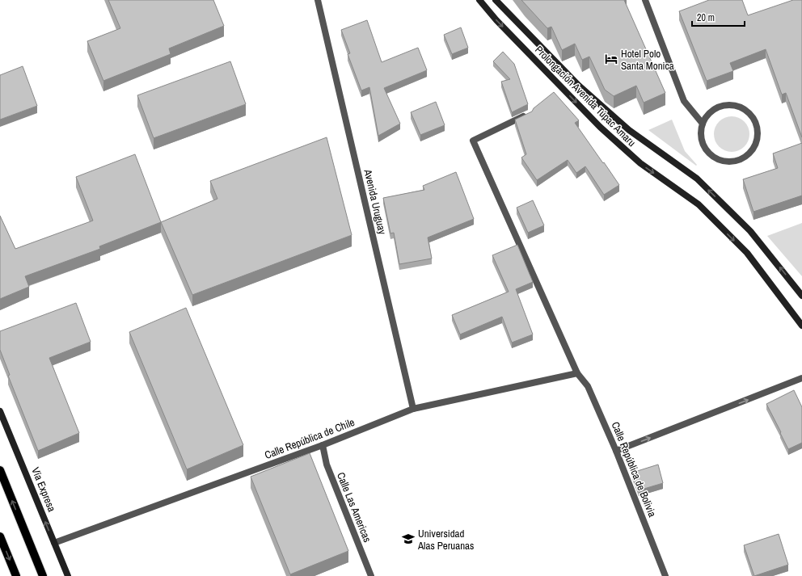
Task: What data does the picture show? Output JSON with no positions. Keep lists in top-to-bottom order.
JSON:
{
  "streets": {
    "main road": ["Prolongación Avenida Túpac Amaru", "Vía Expresa"],
    "street": [
      "Avenida Uruguay",
      "Calle República de Chile",
      "Calle República de Bolivia",
      "Calle Las Americas"
    ]
  },
  "crossings": [
    ["Avenida Uruguay", "Calle República de Chile"],
    ["Calle República de Chile", "Calle República de Bolivia"],
    ["Calle República de Chile", "Vía Expresa"],
    ["Calle República de Chile", "Calle Las Americas"]
  ],
  "places": {
    "hotel": ["Hotel Polo Santa Monica"],
    "school or university": ["Universidad Alas Peruanas"]
  },
  "scale_bar": "20 m"
}
